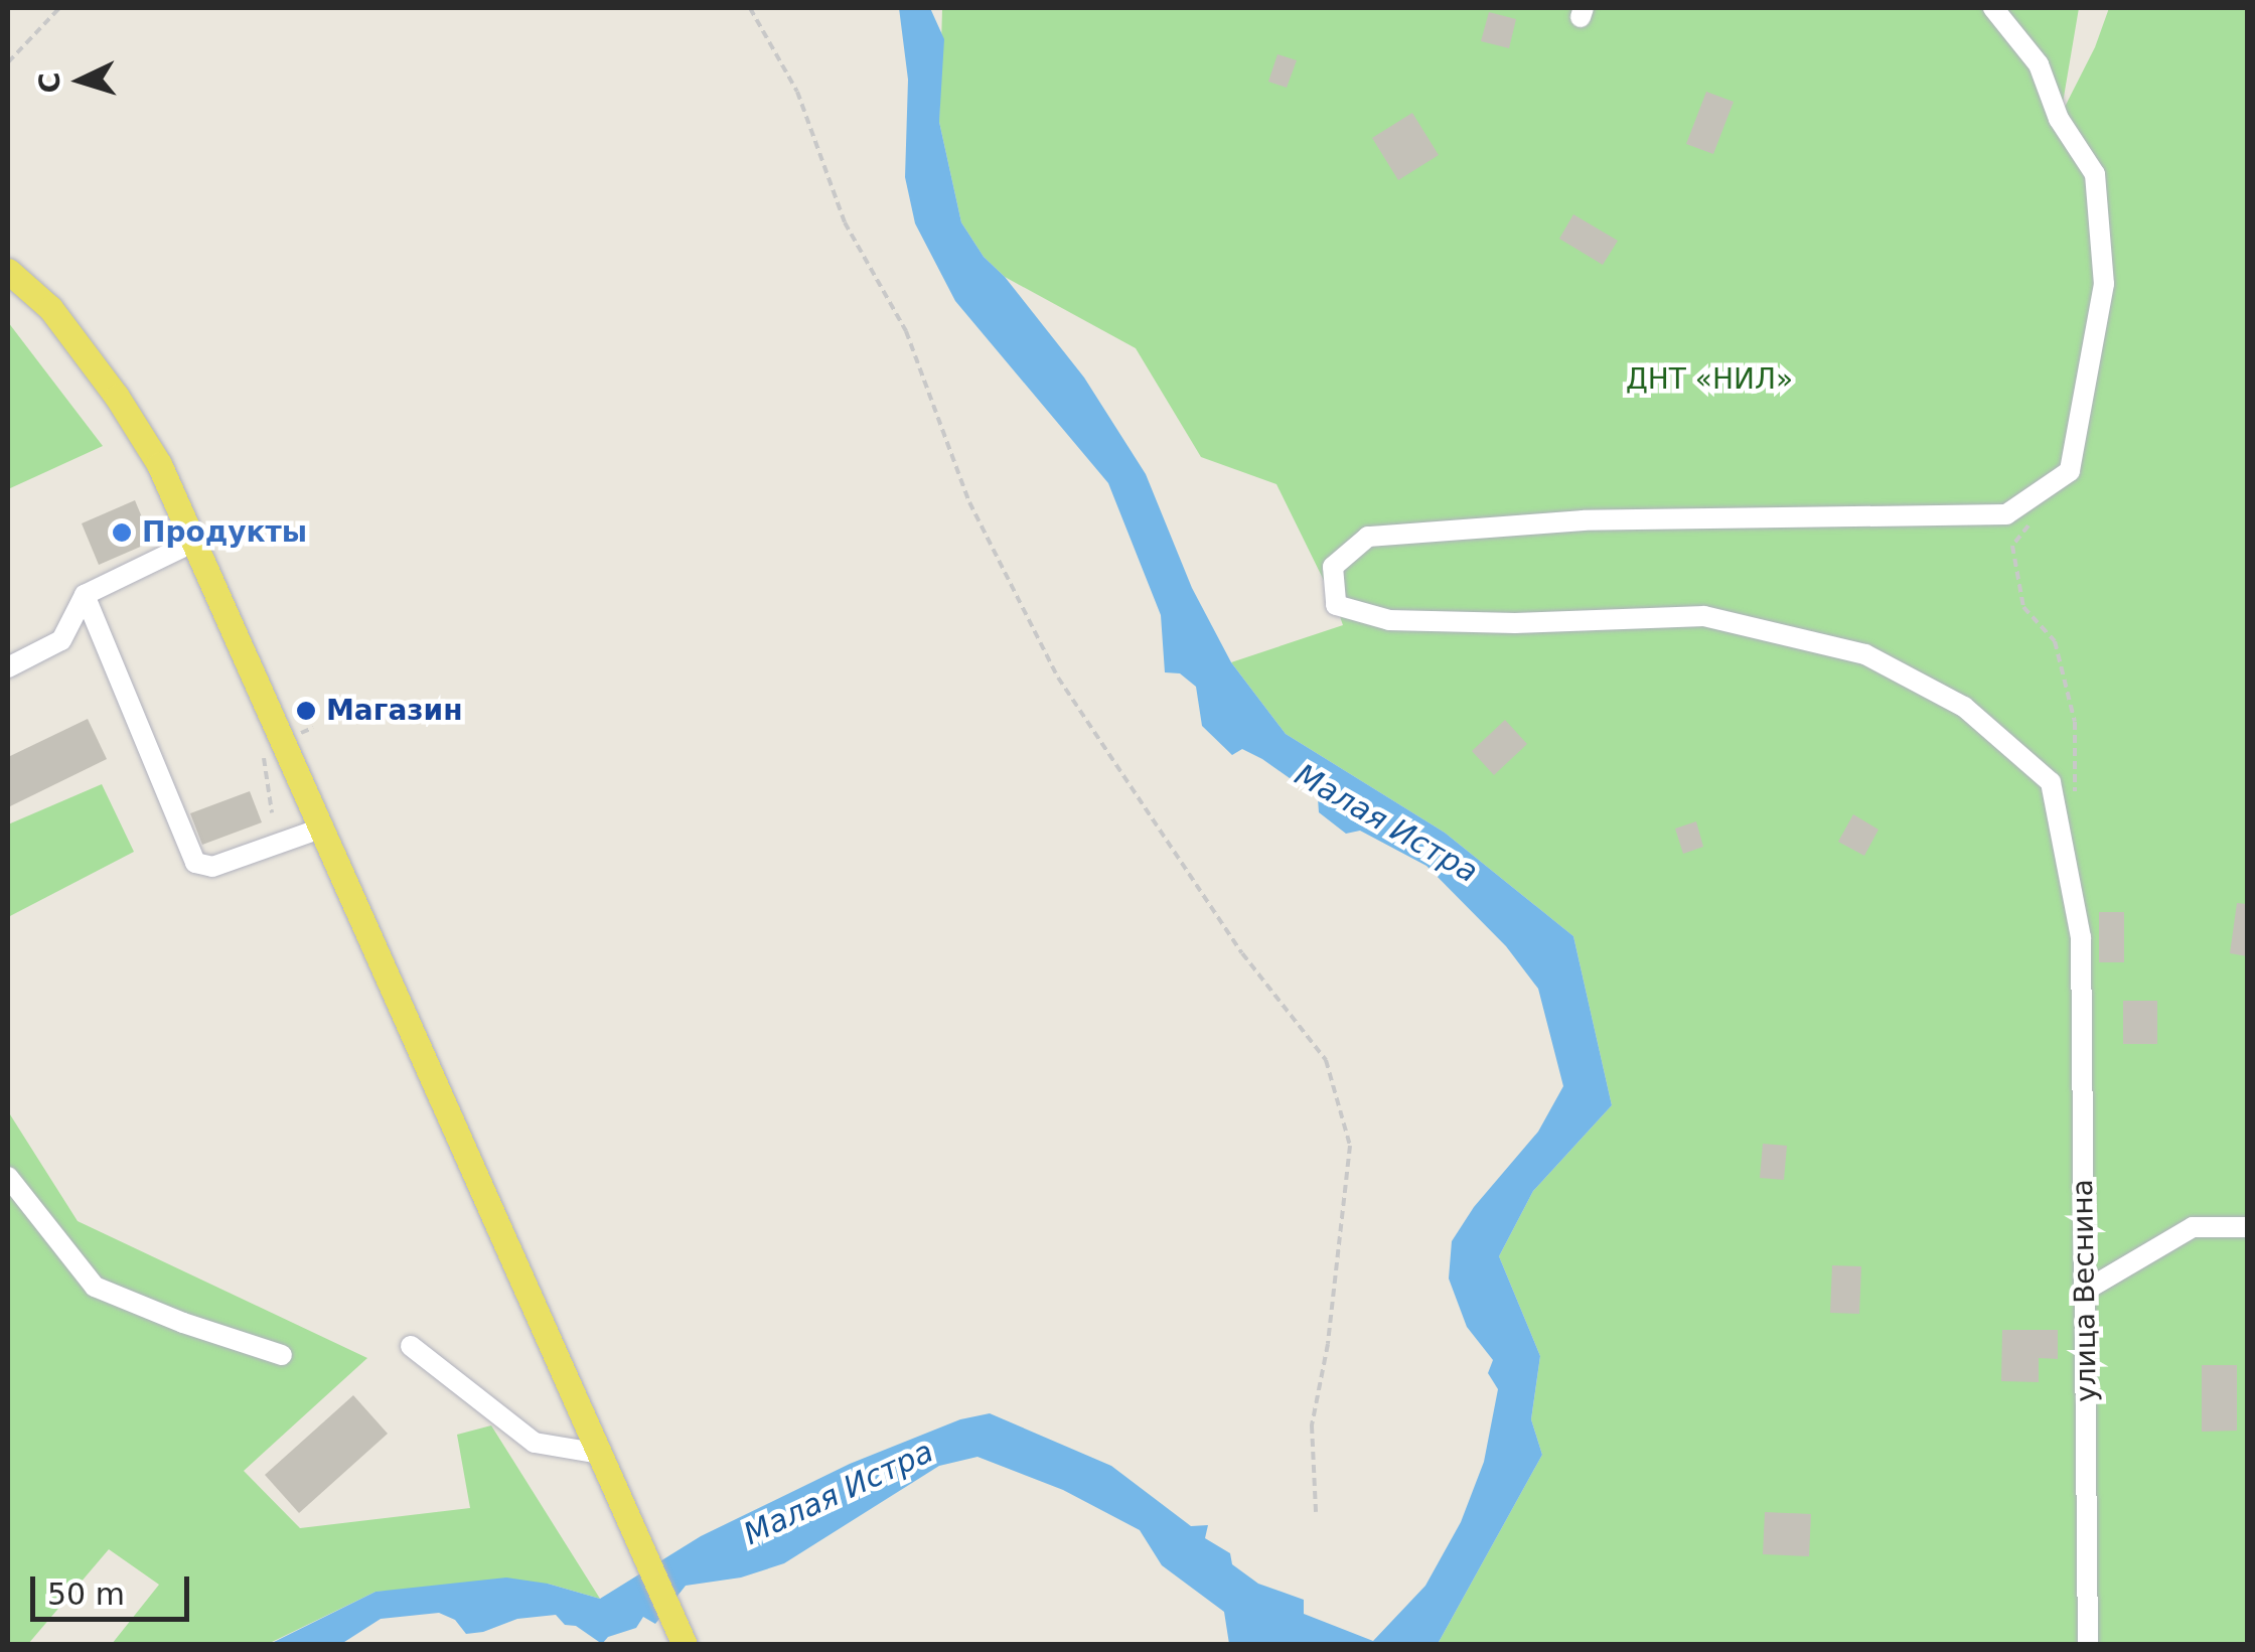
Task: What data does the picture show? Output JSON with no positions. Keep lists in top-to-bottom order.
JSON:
{
  "streets": {
    "street": ["улица Веснина"]
  },
  "water": ["Малая Истра"],
  "parks": ["ДНТ «НИЛ»"],
  "places": ["Продукты", "Магазин"],
  "scale_bar": "50 m",
  "north": "left"
}
